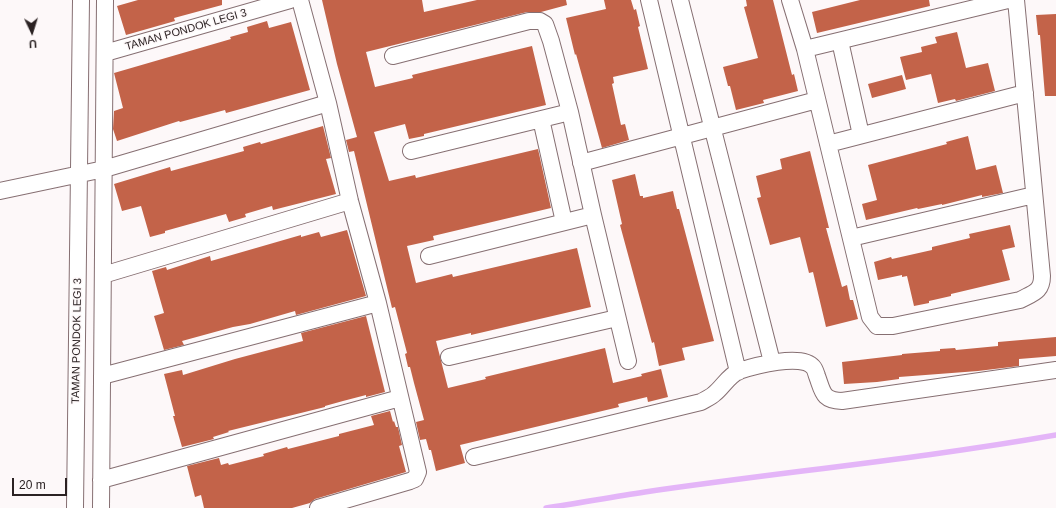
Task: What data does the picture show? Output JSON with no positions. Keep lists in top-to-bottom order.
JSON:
{
  "streets": {
    "street": ["TAMAN PONDOK LEGI 3"]
  },
  "scale_bar": "20 m",
  "north": "bottom"
}
